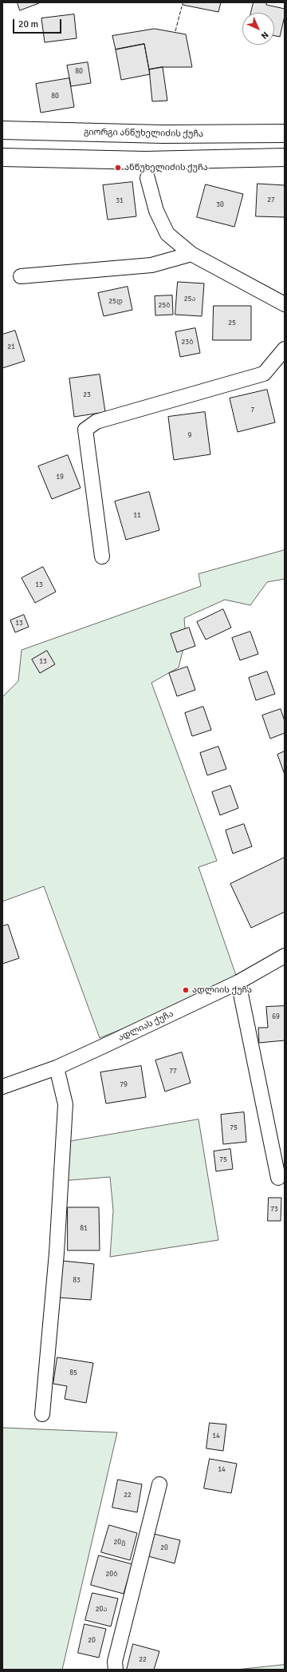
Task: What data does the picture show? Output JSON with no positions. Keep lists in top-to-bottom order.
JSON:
{
  "streets": {
    "main road": ["გიორგი ანწუხელიძის ქუჩა"],
    "street": ["ადლიას ქუჩა"]
  },
  "places": ["ანწუხელიძის ქუჩა", "ადლიის ქუჩა"],
  "house_numbers": [
    "80",
    "80",
    "27",
    "31",
    "30",
    "25ა",
    "25დ",
    "25ბ",
    "25",
    "23ბ",
    "21",
    "23",
    "7",
    "9",
    "19",
    "11",
    "13",
    "13",
    "13",
    "69",
    "77",
    "79",
    "75",
    "75",
    "73",
    "81",
    "83",
    "85",
    "14",
    "14",
    "22",
    "20გ",
    "20",
    "20ბ",
    "20ა",
    "20",
    "22"
  ],
  "scale_bar": "20 m",
  "north": "bottom right"
}
